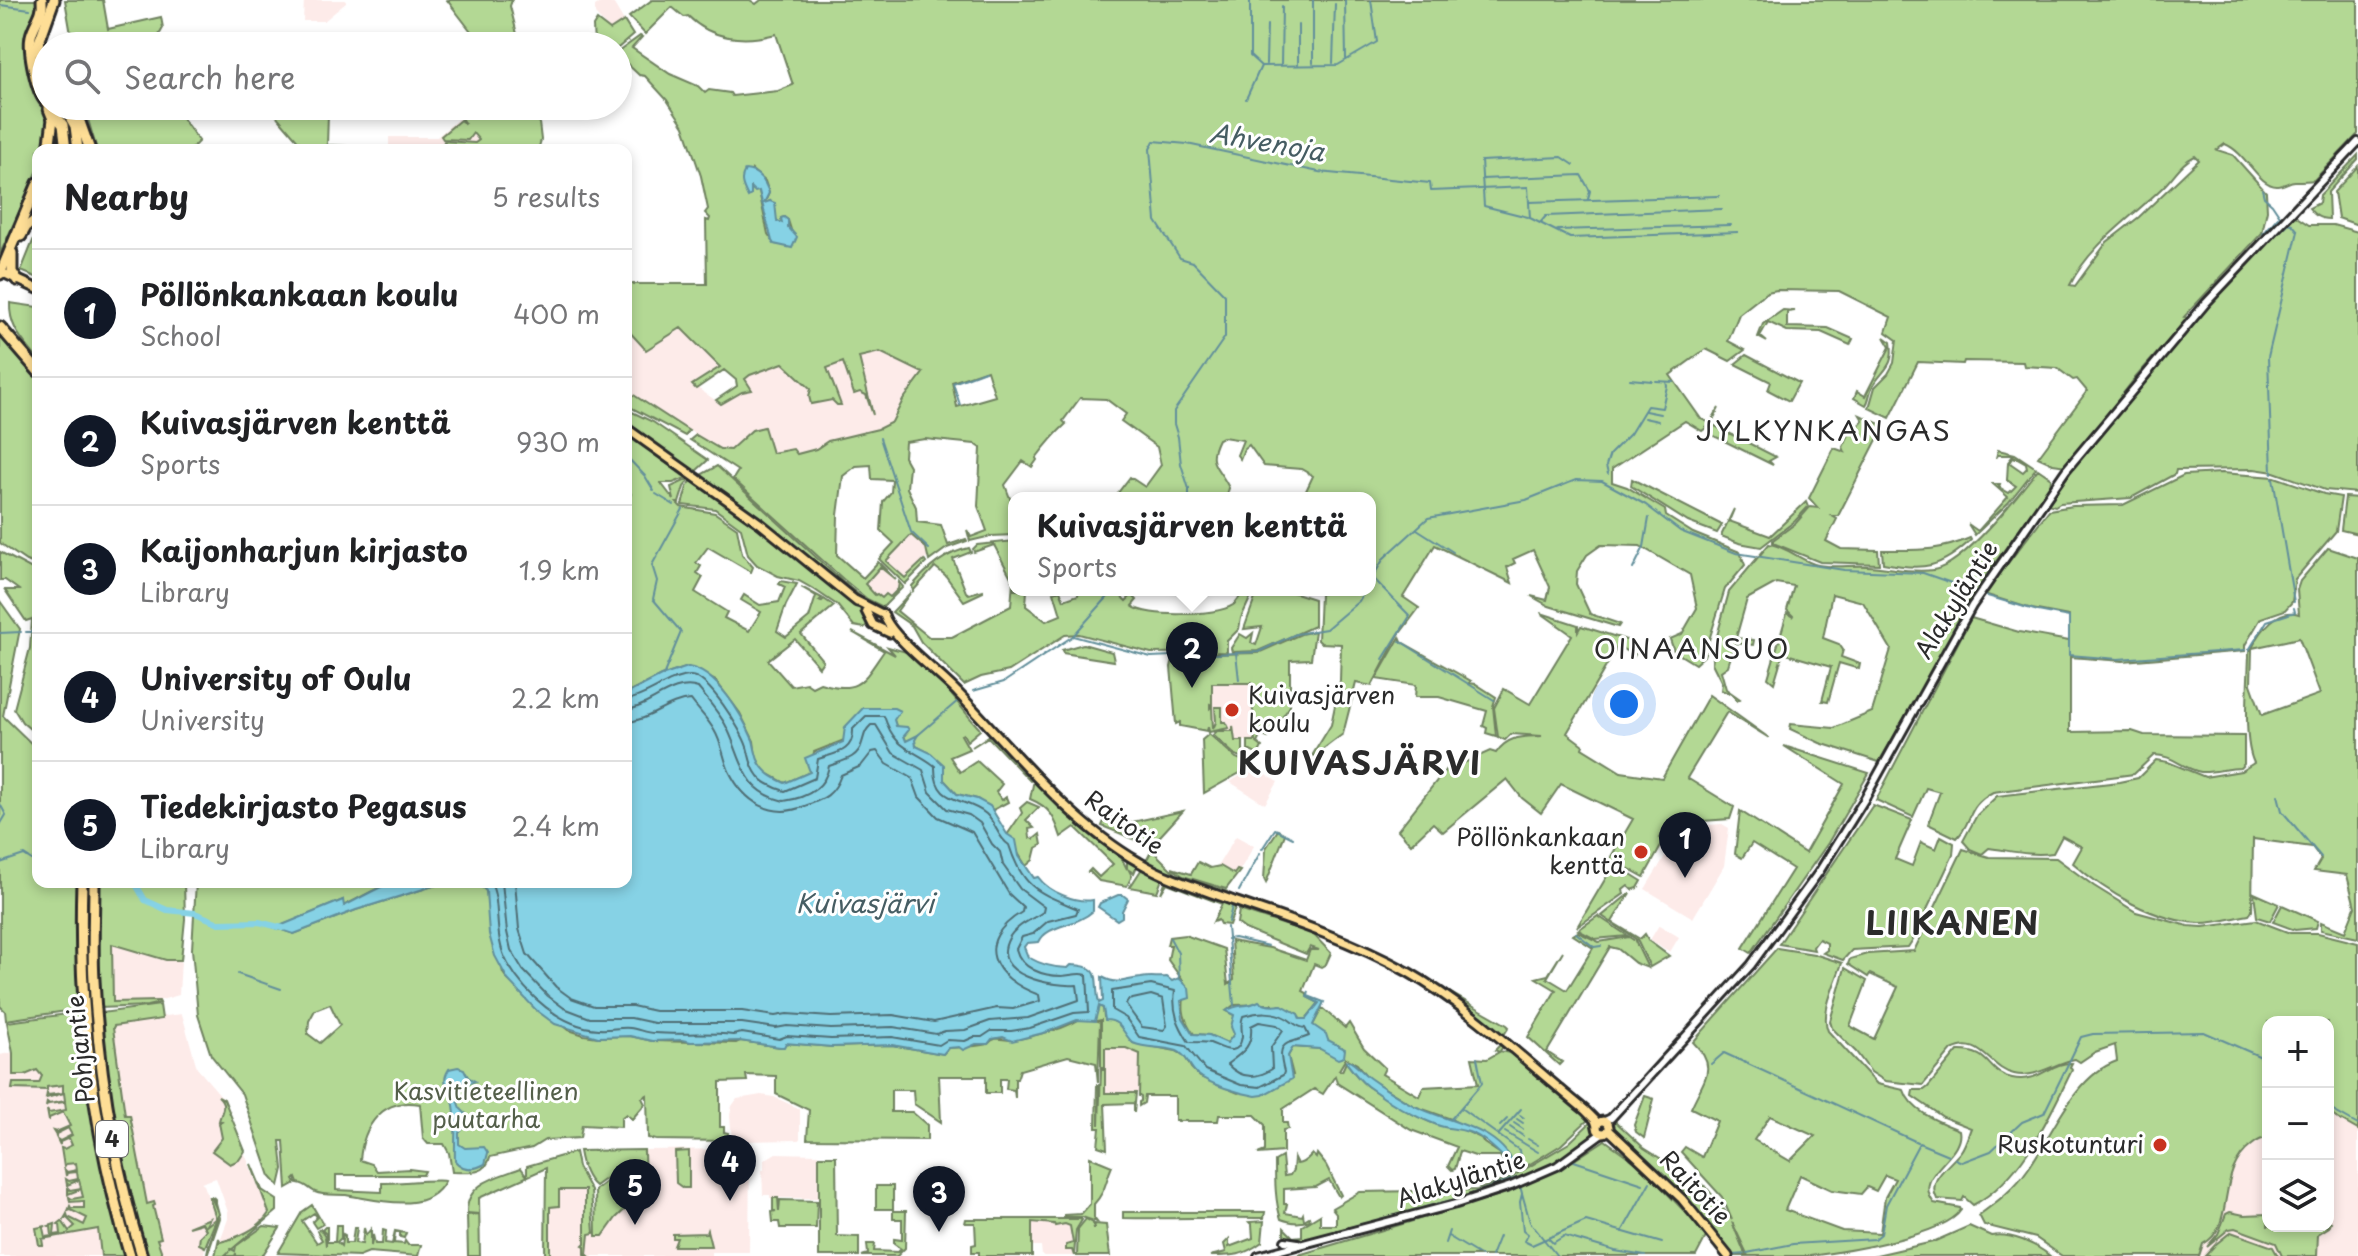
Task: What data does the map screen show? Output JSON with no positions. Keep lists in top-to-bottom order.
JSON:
{
  "streets": {
    "highway": ["Pohjantie", "4"],
    "main road": ["Alakyläntie", "Raitotie"]
  },
  "crossings": [
    ["Alakyläntie", "Raitotie"]
  ],
  "districts": [
    "JYLKYNKANGAS",
    "OINAANSUO",
    "KUIVASJÄRVI",
    "LIIKANEN"
  ],
  "water": ["Ahvenoja", "Kuivasjärvi"],
  "parks": ["Kasvitieteellinen puutarha"],
  "places": ["Kuivasjärven koulu", "Pöllönkankaan kenttä", "Ruskotunturi"],
  "page": {
    "search": "Search here",
    "heading": ["Nearby", "5 results"],
    "list": [
      {
        "mark": "1",
        "name": "Pöllönkankaan koulu",
        "note": "School",
        "value": "400 m"
      },
      {
        "mark": "2",
        "name": "Kuivasjärven kenttä",
        "note": "Sports",
        "value": "930 m"
      },
      {
        "mark": "3",
        "name": "Kaijonharjun kirjasto",
        "note": "Library",
        "value": "1.9 km"
      },
      {
        "mark": "4",
        "name": "University of Oulu",
        "note": "University",
        "value": "2.2 km"
      },
      {
        "mark": "5",
        "name": "Tiedekirjasto Pegasus",
        "note": "Library",
        "value": "2.4 km"
      }
    ],
    "popup": ["Kuivasjärven kenttä", "Sports"],
    "pins": [
      "2",
      "1",
      "4",
      "5",
      "3"
    ],
    "map_buttons": ["+", "−"]
  }
}
